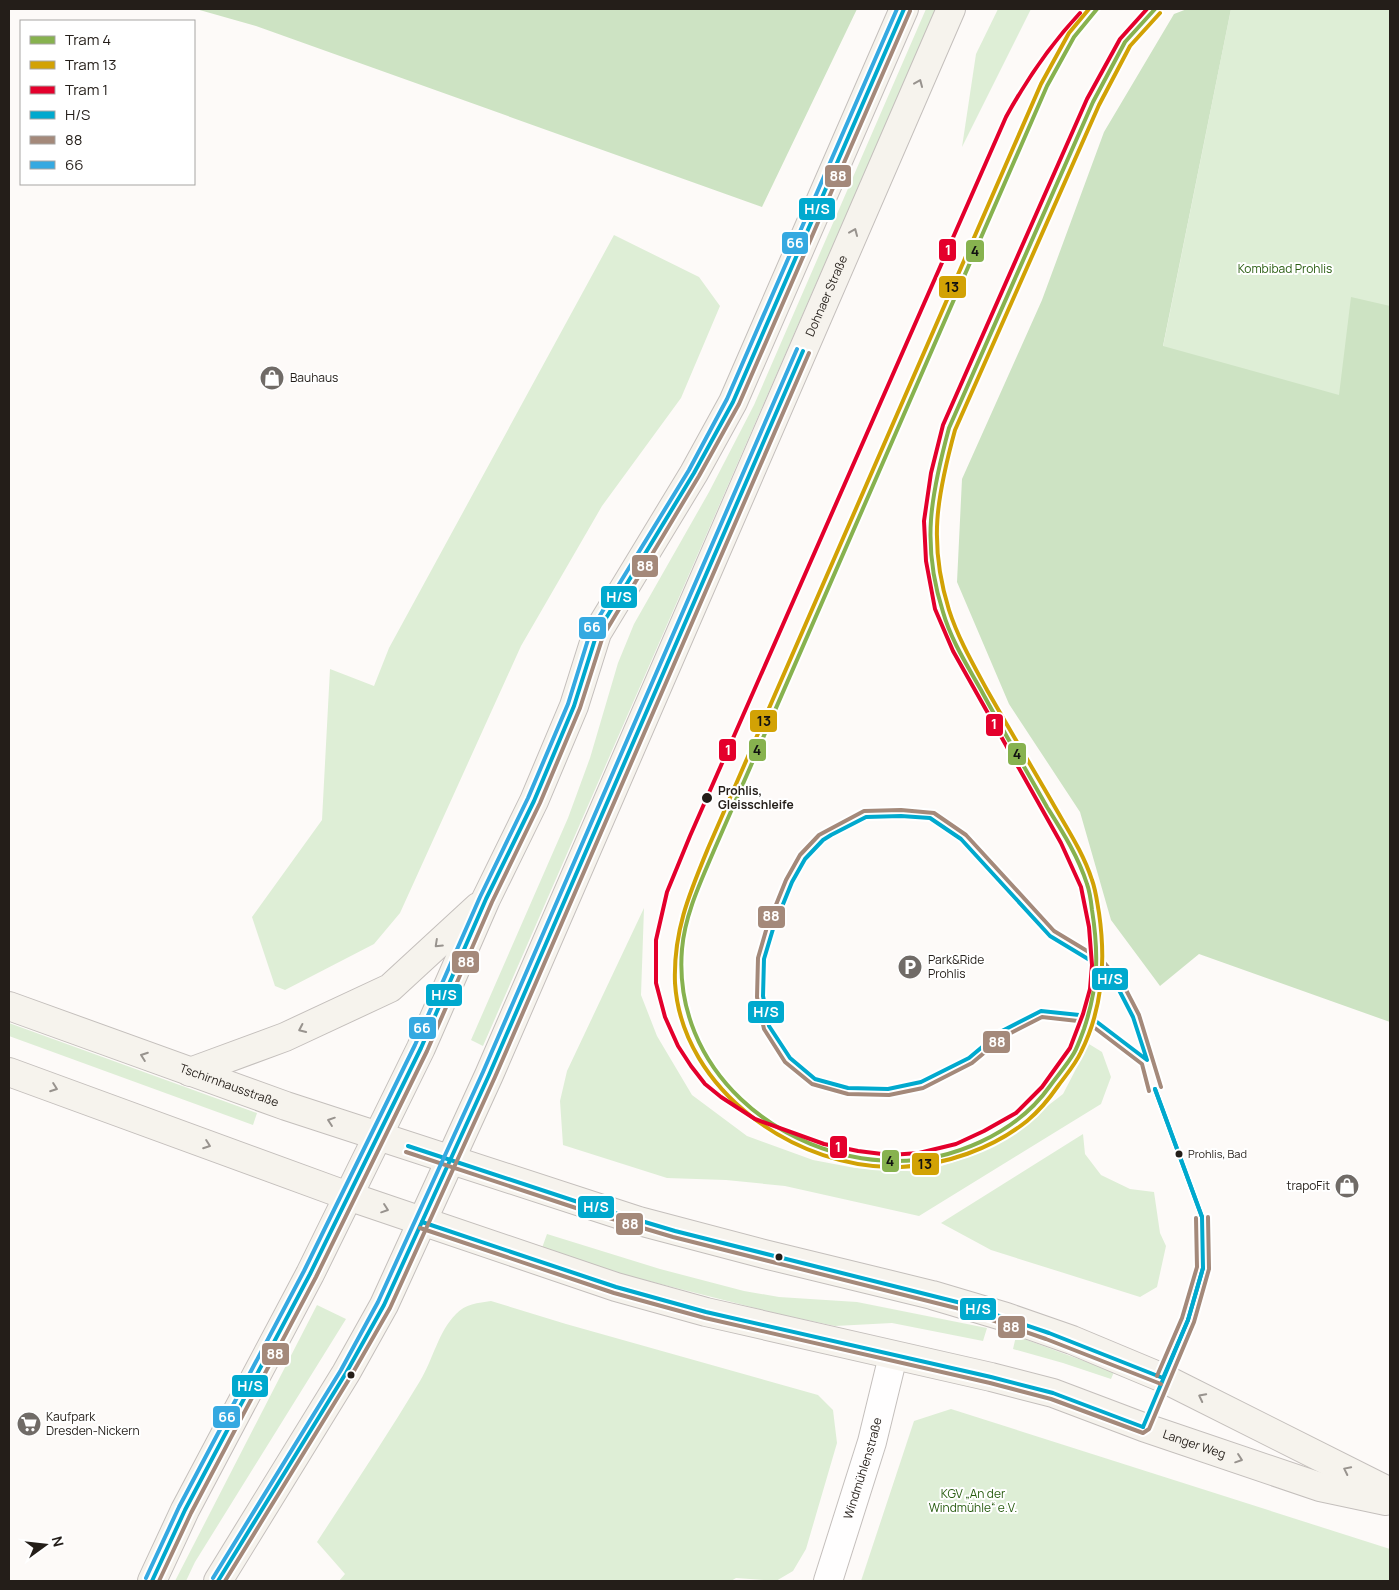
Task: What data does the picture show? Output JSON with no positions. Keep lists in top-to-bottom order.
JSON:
{
  "streets": {
    "main road": ["Dohnaer Straße", "Tschirnhausstraße", "Langer Weg"],
    "street": ["Windmühlenstraße"]
  },
  "crossings": [
    ["Dohnaer Straße", "Tschirnhausstraße"],
    ["Dohnaer Straße", "Langer Weg"],
    ["Langer Weg", "Windmühlenstraße"]
  ],
  "parks": ["Kombibad Prohlis", "KGV „An der Windmühle“ e.V."],
  "places": {
    "shop": ["Bauhaus", "trapoFit"],
    "other": ["Prohlis, Gleisschleife", "Prohlis, Bad"],
    "parking": ["Park&Ride Prohlis"],
    "supermarket": ["Kaufpark Dresden-Nickern"]
  },
  "lines": [
    "tram line 4",
    "tram line 13",
    "tram line 1",
    "transit line H/S",
    "transit line 66",
    "transit line 88"
  ],
  "legend": [
    "Tram 4",
    "Tram 13",
    "Tram 1",
    "H/S",
    "88",
    "66"
  ],
  "north": "right"
}
